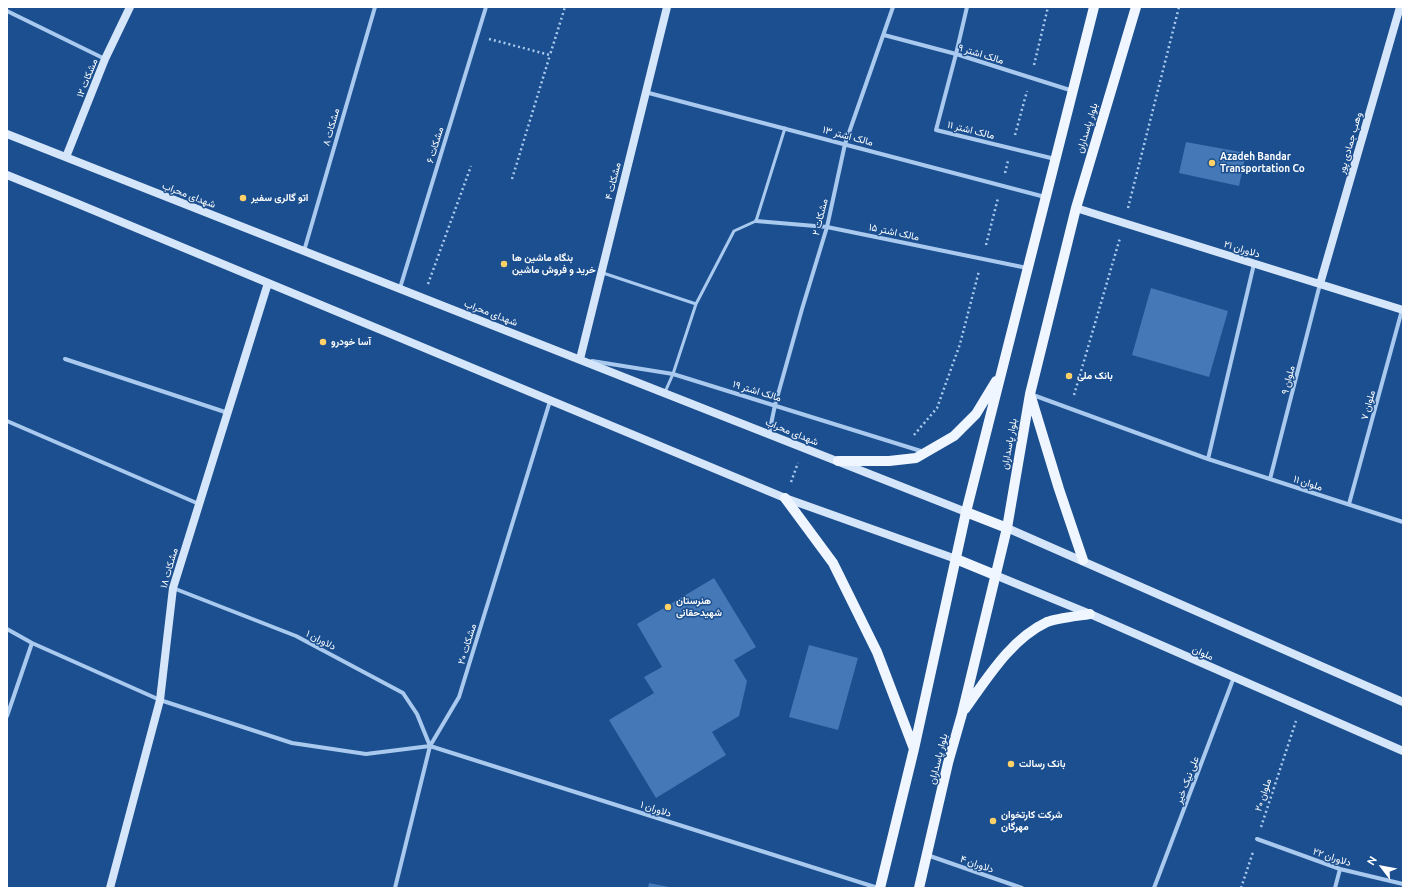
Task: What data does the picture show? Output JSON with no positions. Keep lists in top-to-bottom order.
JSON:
{
  "streets": {
    "main road": [
      "مشکات ۱۲",
      "بلوار پاسداران",
      "وهب جمادی پور",
      "مشکات ۴",
      "شهدای محراب",
      "دلاوران ۲۱",
      "مشکات ۱۸",
      "ملوان"
    ],
    "street": [
      "مالک اشتر ۹",
      "مشکات ۸",
      "مالک اشتر ۱۱",
      "مالک اشتر ۱۳",
      "مشکات ۶",
      "مشکات ۲",
      "مالک اشتر ۱۵",
      "ملوان ۹",
      "مالک اشتر ۱۹",
      "ملوان ۷",
      "ملوان ۱۱",
      "دلاوران ۱",
      "مشکات ۲۰",
      "علی نیک خیر",
      "دلاوران ۲۲",
      "دلاوران ۴"
    ],
    "path": ["ملوان ۲۰"]
  },
  "crossings": [
    ["مالک اشتر ۹", "مالک اشتر ۱۱"],
    ["مالک اشتر ۹", "مشکات ۲"],
    ["مشکات ۱۲", "شهدای محراب"],
    ["مشکات ۸", "شهدای محراب"],
    ["بلوار پاسداران", "دلاوران ۲۱"],
    ["بلوار پاسداران", "ملوان ۱۱"],
    ["بلوار پاسداران", "ملوان"],
    ["بلوار پاسداران", "دلاوران ۴"],
    ["مالک اشتر ۱۳", "مشکات ۴"],
    ["مالک اشتر ۱۳", "مشکات ۲"],
    ["وهب جمادی پور", "دلاوران ۲۱"],
    ["وهب جمادی پور", "ملوان ۹"],
    ["مشکات ۶", "شهدای محراب"],
    ["مشکات ۴", "شهدای محراب"],
    ["مشکات ۴", "مالک اشتر ۱۹"],
    ["شهدای محراب", "مشکات ۲"],
    ["شهدای محراب", "مالک اشتر ۱۹"],
    ["مشکات ۲", "مالک اشتر ۱۵"],
    ["مشکات ۲", "مالک اشتر ۱۹"],
    ["دلاوران ۲۱", "ملوان ۹"],
    ["دلاوران ۲۱", "ملوان ۷"],
    ["ملوان ۹", "ملوان ۱۱"],
    ["ملوان ۷", "ملوان ۱۱"],
    ["مشکات ۱۸", "دلاوران ۱"],
    ["دلاوران ۱", "مشکات ۲۰"],
    ["ملوان", "علی نیک خیر"],
    ["ملوان", "ملوان ۲۰"],
    ["ملوان ۲۰", "دلاوران ۲۲"]
  ],
  "places": [
    "Azadeh Bandar Transportation Co",
    "اتو گالری سفیر",
    "بنگاه ماشین ها خرید و فروش ماشین",
    "آسا خودرو",
    "بانک ملی",
    "هنرستان شهیدحقانی",
    "بانک رسالت",
    "شرکت کارتخوان مهرگان"
  ],
  "north": "top left"
}
